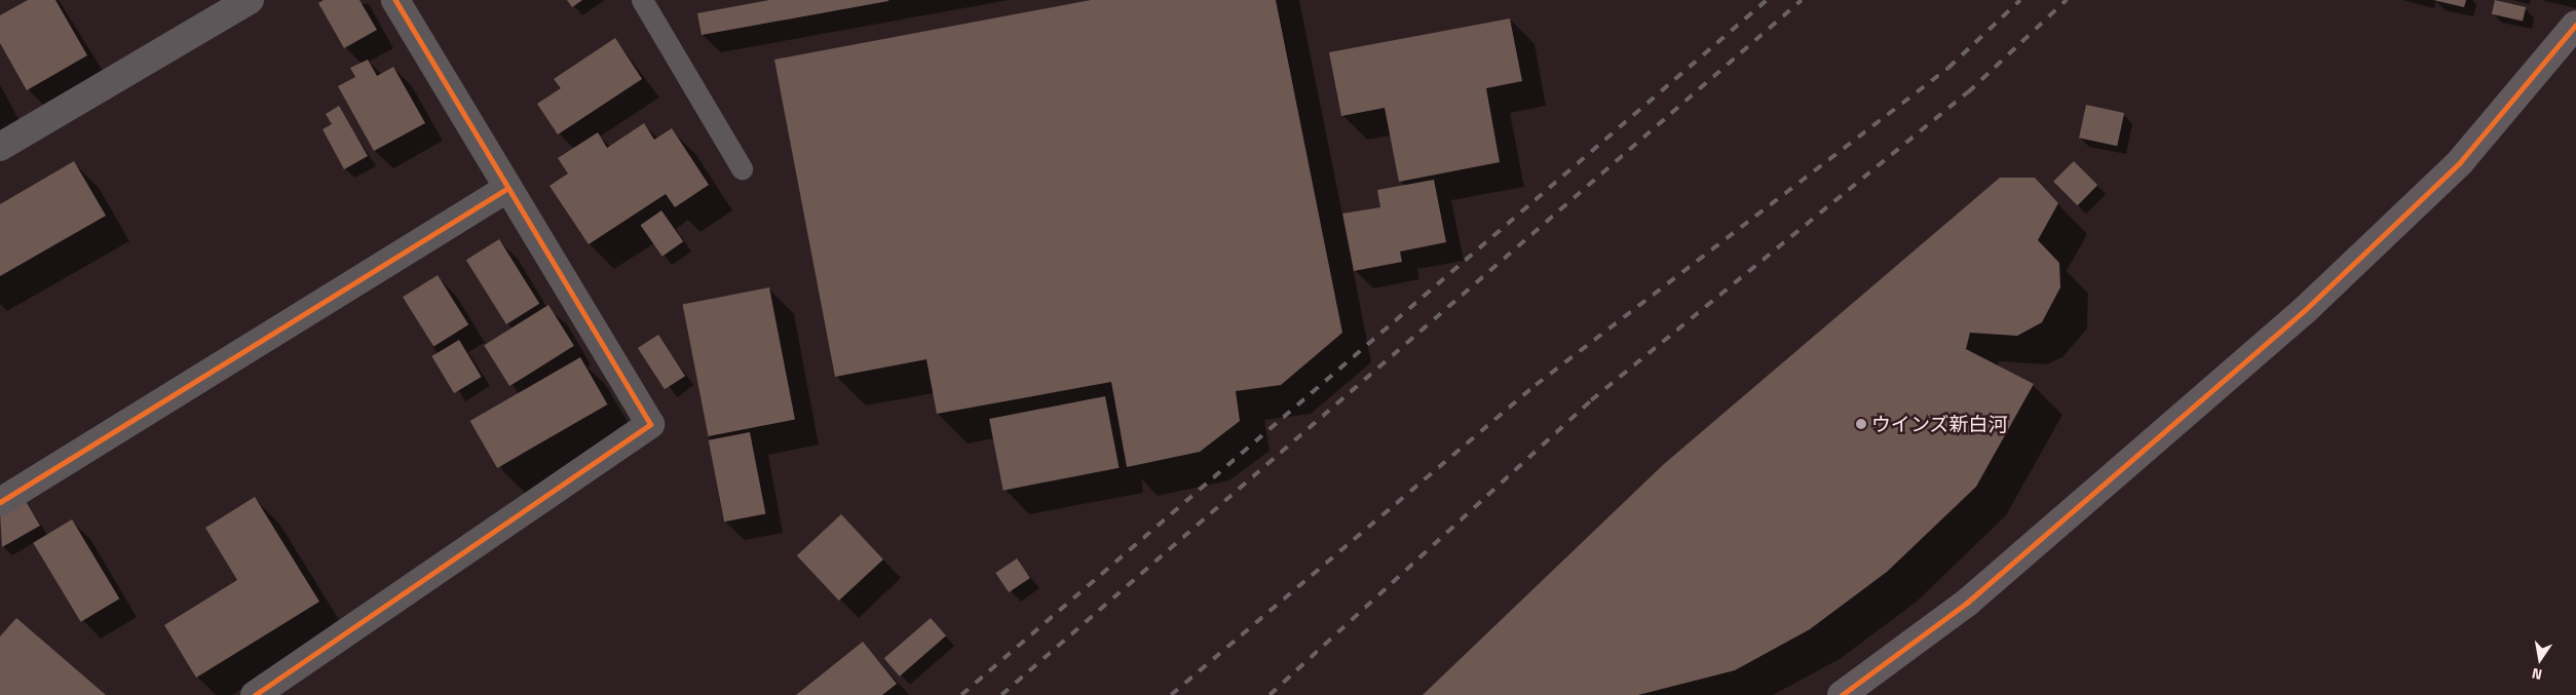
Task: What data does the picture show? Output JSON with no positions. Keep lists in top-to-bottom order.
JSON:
{
  "places": ["ウインズ新白河"],
  "north": "bottom"
}
